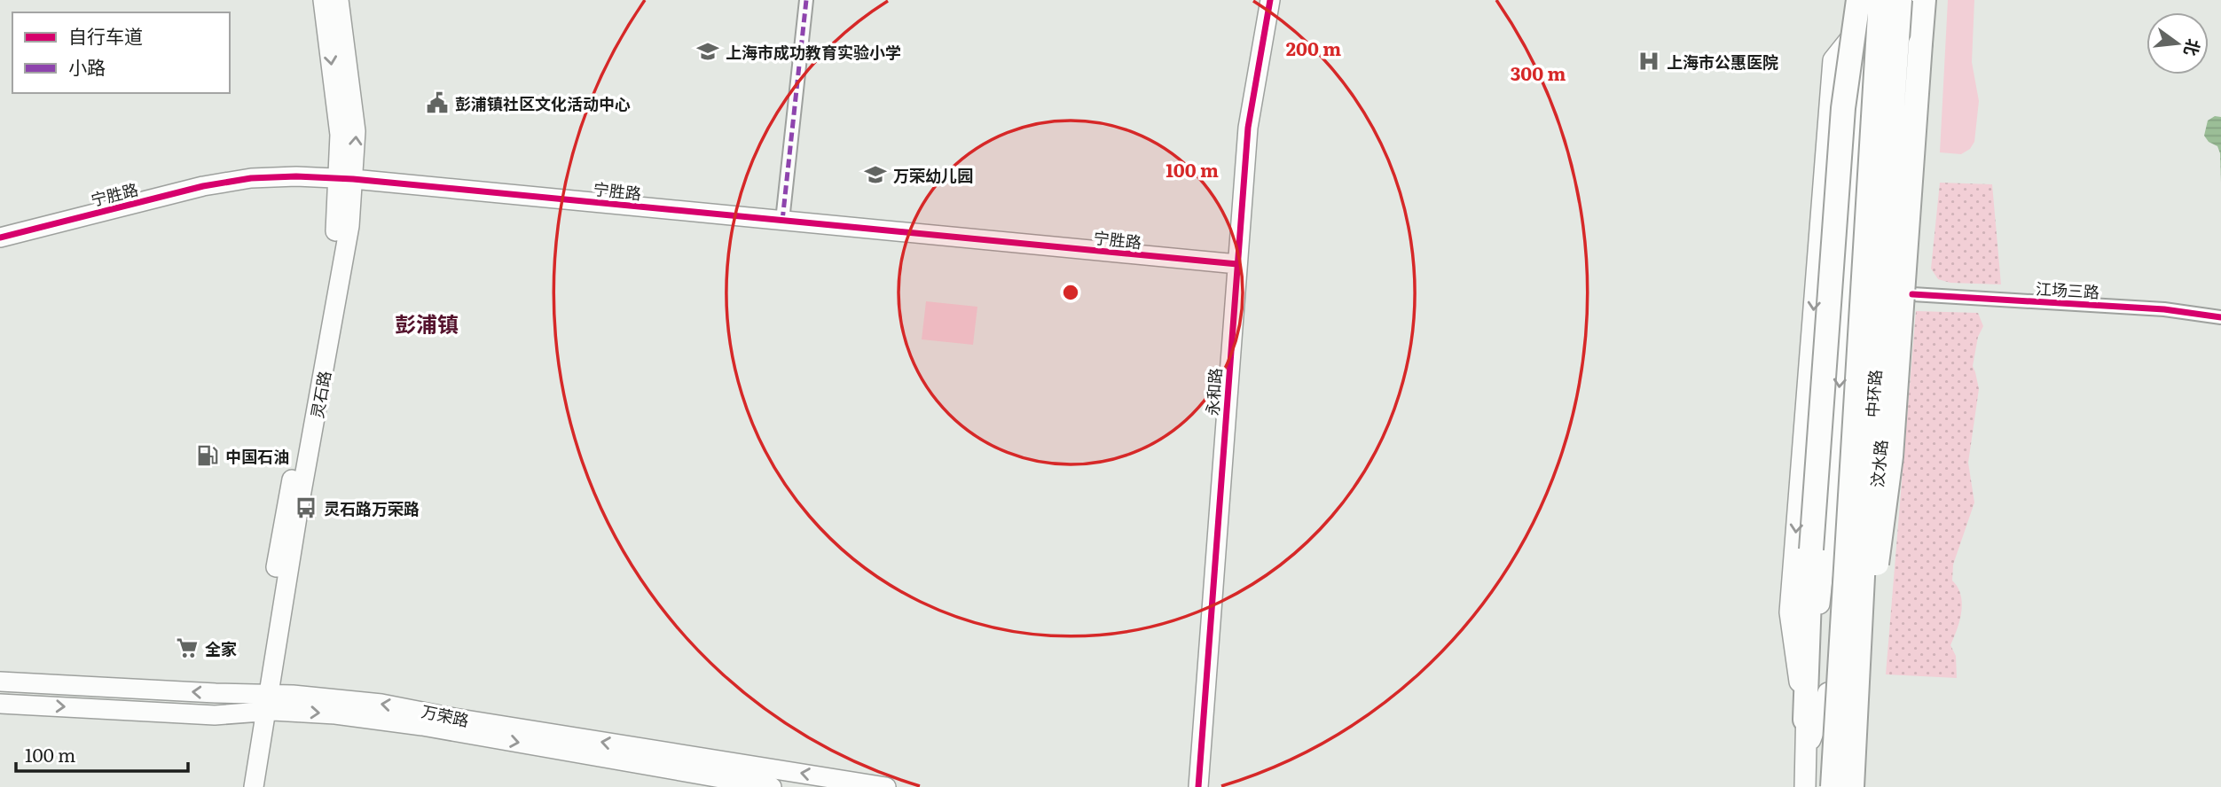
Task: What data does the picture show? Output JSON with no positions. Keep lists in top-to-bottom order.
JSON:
{
  "streets": {
    "highway": ["中环路"],
    "main road": [
      "宁胜路",
      "永和路",
      "灵石路",
      "汶水路",
      "万荣路"
    ],
    "street": ["江场三路"]
  },
  "crossings": [
    ["宁胜路", "永和路"],
    ["宁胜路", "灵石路"],
    ["灵石路", "万荣路"]
  ],
  "districts": ["彭浦镇"],
  "places": {
    "school or university": ["上海市成功教育实验小学", "万荣幼儿园"],
    "hospital": ["上海市公惠医院"],
    "public building": ["彭浦镇社区文化活动中心"],
    "fuel station": ["中国石油"],
    "bus stop": ["灵石路万荣路"],
    "supermarket": ["全家"]
  },
  "legend": ["自行车道", "小路"],
  "scale_bar": "100 m",
  "north": "right",
  "rings": ["200 m", "300 m", "100 m"]
}
